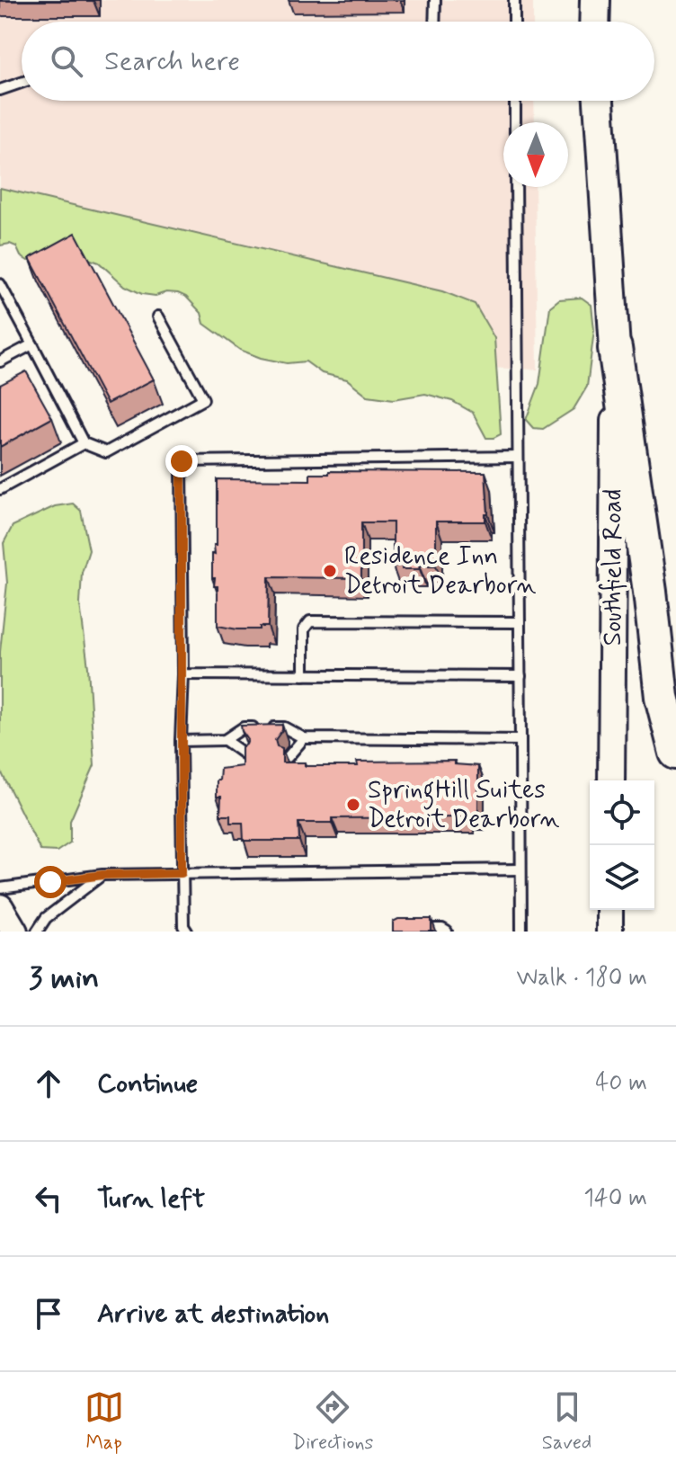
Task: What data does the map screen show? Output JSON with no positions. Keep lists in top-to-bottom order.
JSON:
{
  "streets": {
    "main road": ["Southfield Road"]
  },
  "places": ["Residence Inn Detroit Dearborn", "SpringHill Suites Detroit Dearborn"],
  "north": "bottom",
  "page": {
    "search": "Search here",
    "heading": ["3 min", "Walk · 180 m"],
    "list": [
      ["Continue", "40 m"],
      ["Turn left", "140 m"],
      "Arrive at destination"
    ],
    "nav": ["Map", "Directions", "Saved"]
  }
}
